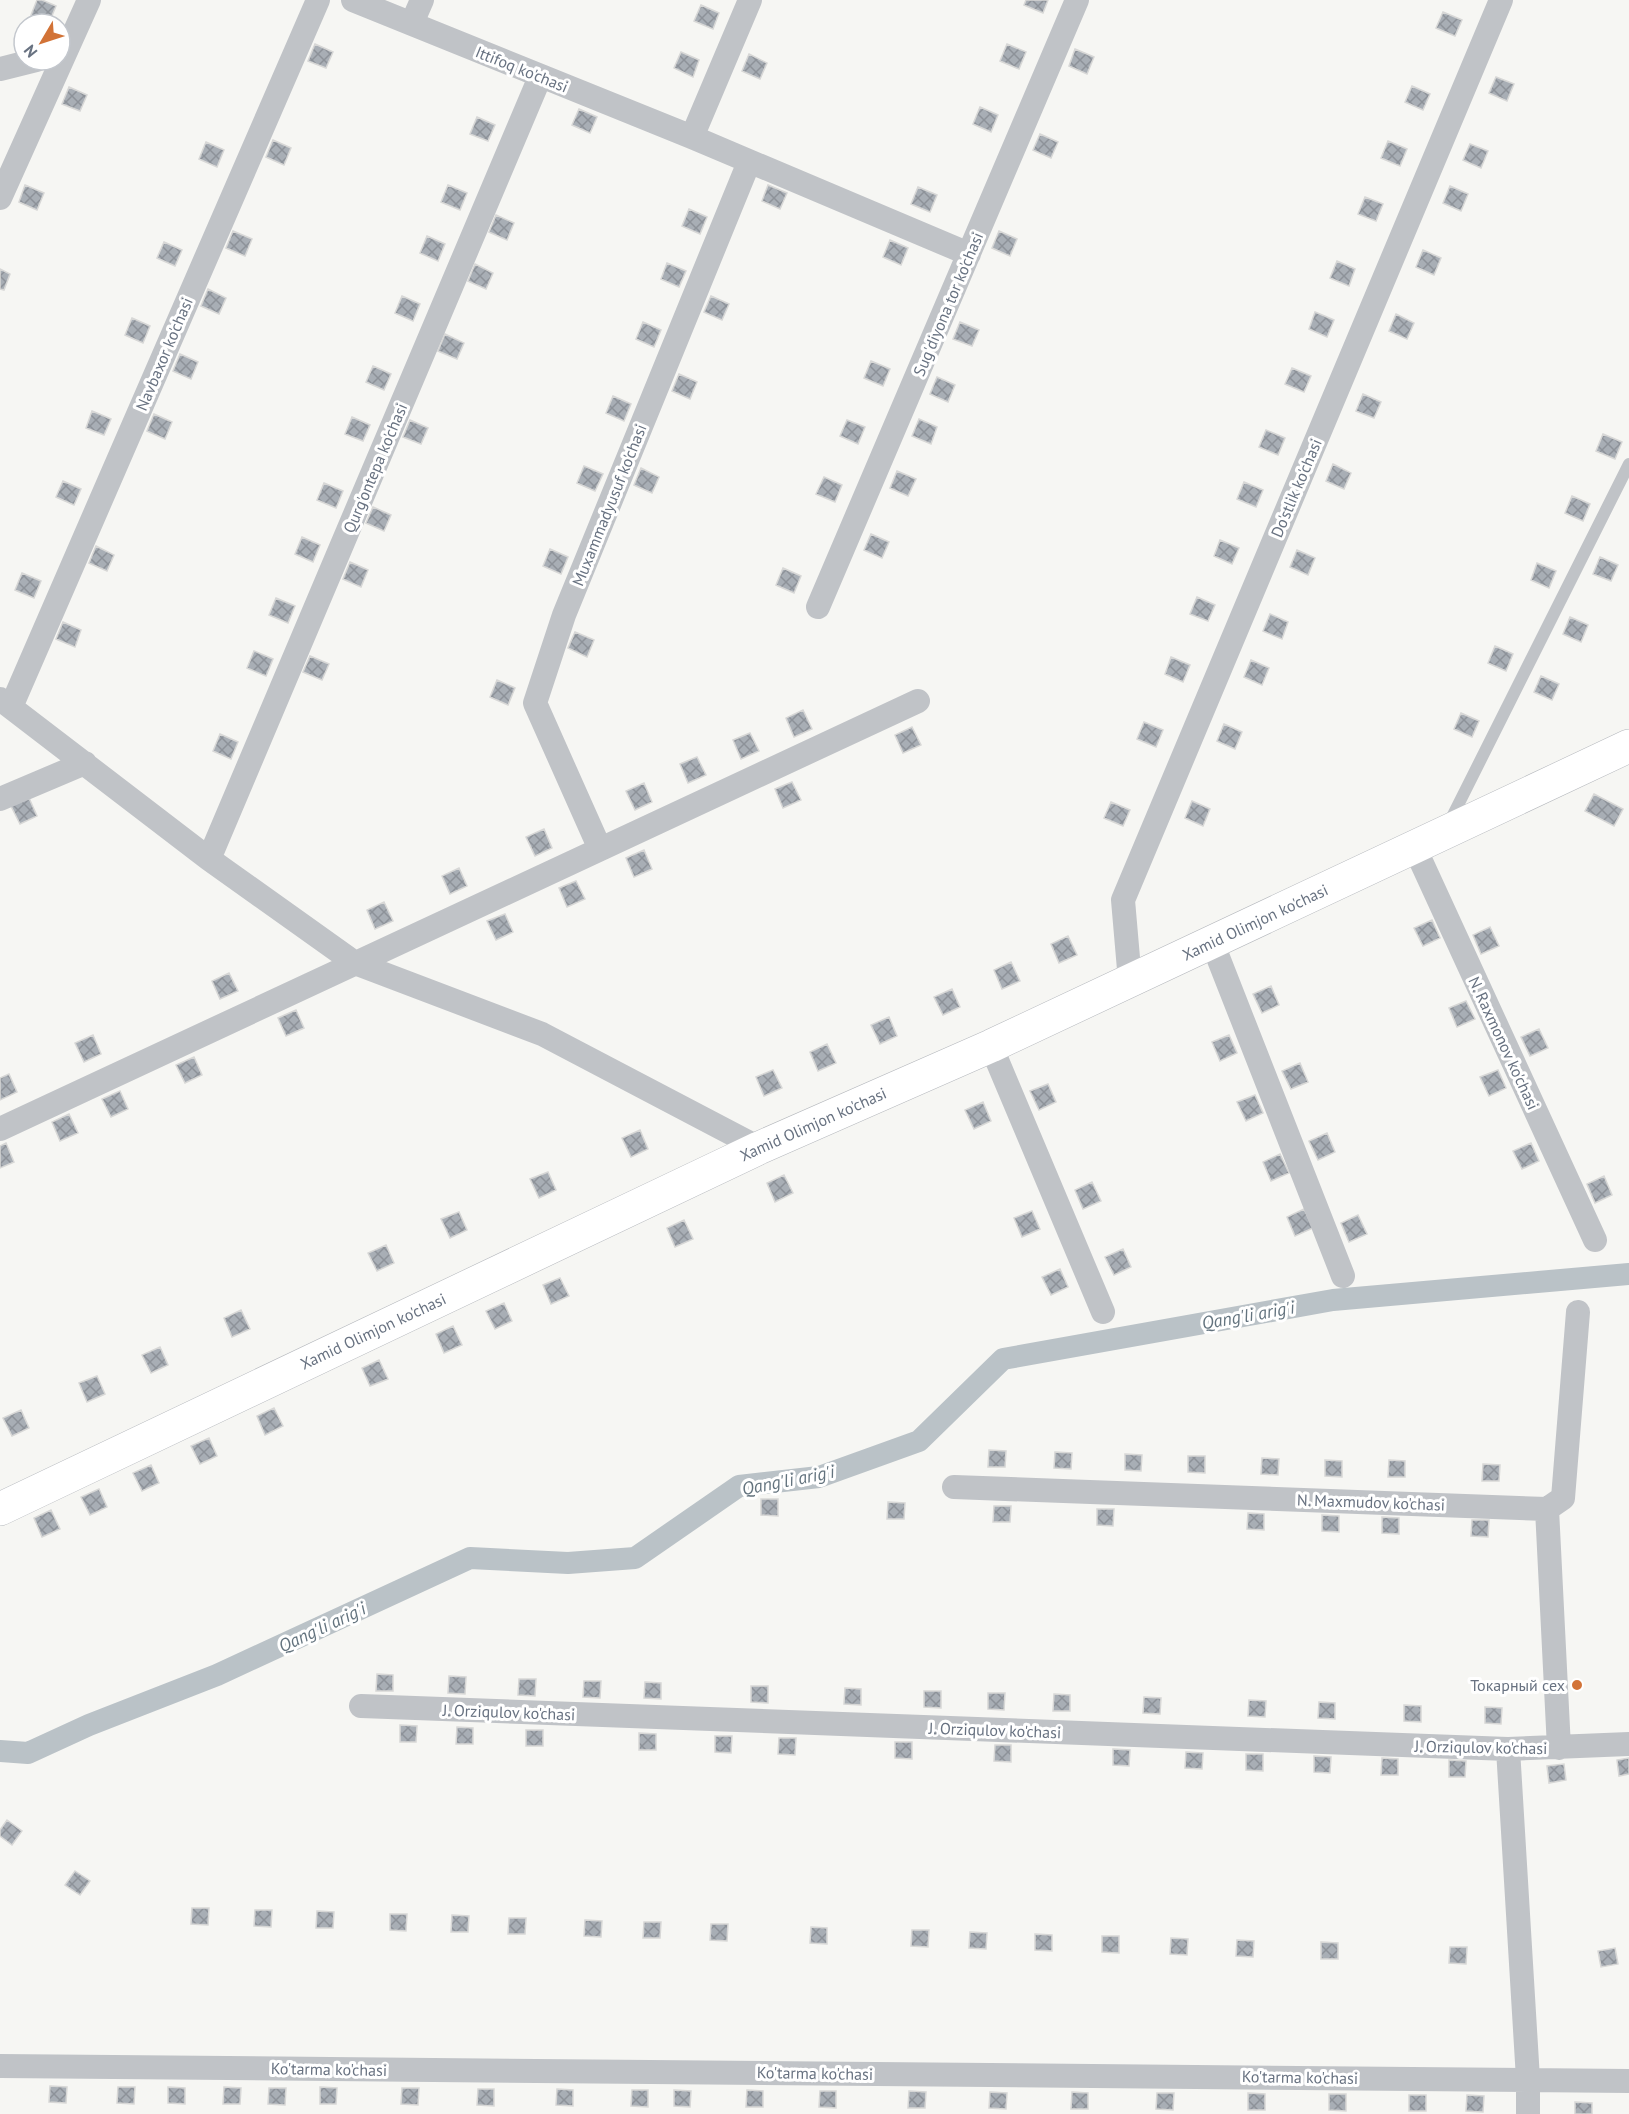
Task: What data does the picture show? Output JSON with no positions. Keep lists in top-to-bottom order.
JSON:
{
  "streets": {
    "main road": ["Xamid Olimjon ko'chasi"],
    "street": [
      "Ittifoq ko'chasi",
      "Sug'diyona tor ko'chasi",
      "Navbaxor ko'chasi",
      "Qurg'ontepa ko'chasi",
      "Do'stlik ko'chasi",
      "Muxammadyusuf ko'chasi",
      "N. Raxmonov ko'chasi",
      "N. Maxmudov ko'chasi",
      "J. Orziqulov ko'chasi",
      "Ko'tarma ko'chasi"
    ]
  },
  "crossings": [
    ["Ittifoq ko'chasi", "Sug'diyona tor ko'chasi"],
    ["Ittifoq ko'chasi", "Qurg'ontepa ko'chasi"],
    ["Ittifoq ko'chasi", "Muxammadyusuf ko'chasi"],
    ["Do'stlik ko'chasi", "Xamid Olimjon ko'chasi"],
    ["Xamid Olimjon ko'chasi", "N. Raxmonov ko'chasi"]
  ],
  "water": ["Qang'li arig'i"],
  "places": ["Токарный сех"],
  "north": "bottom left"
}
